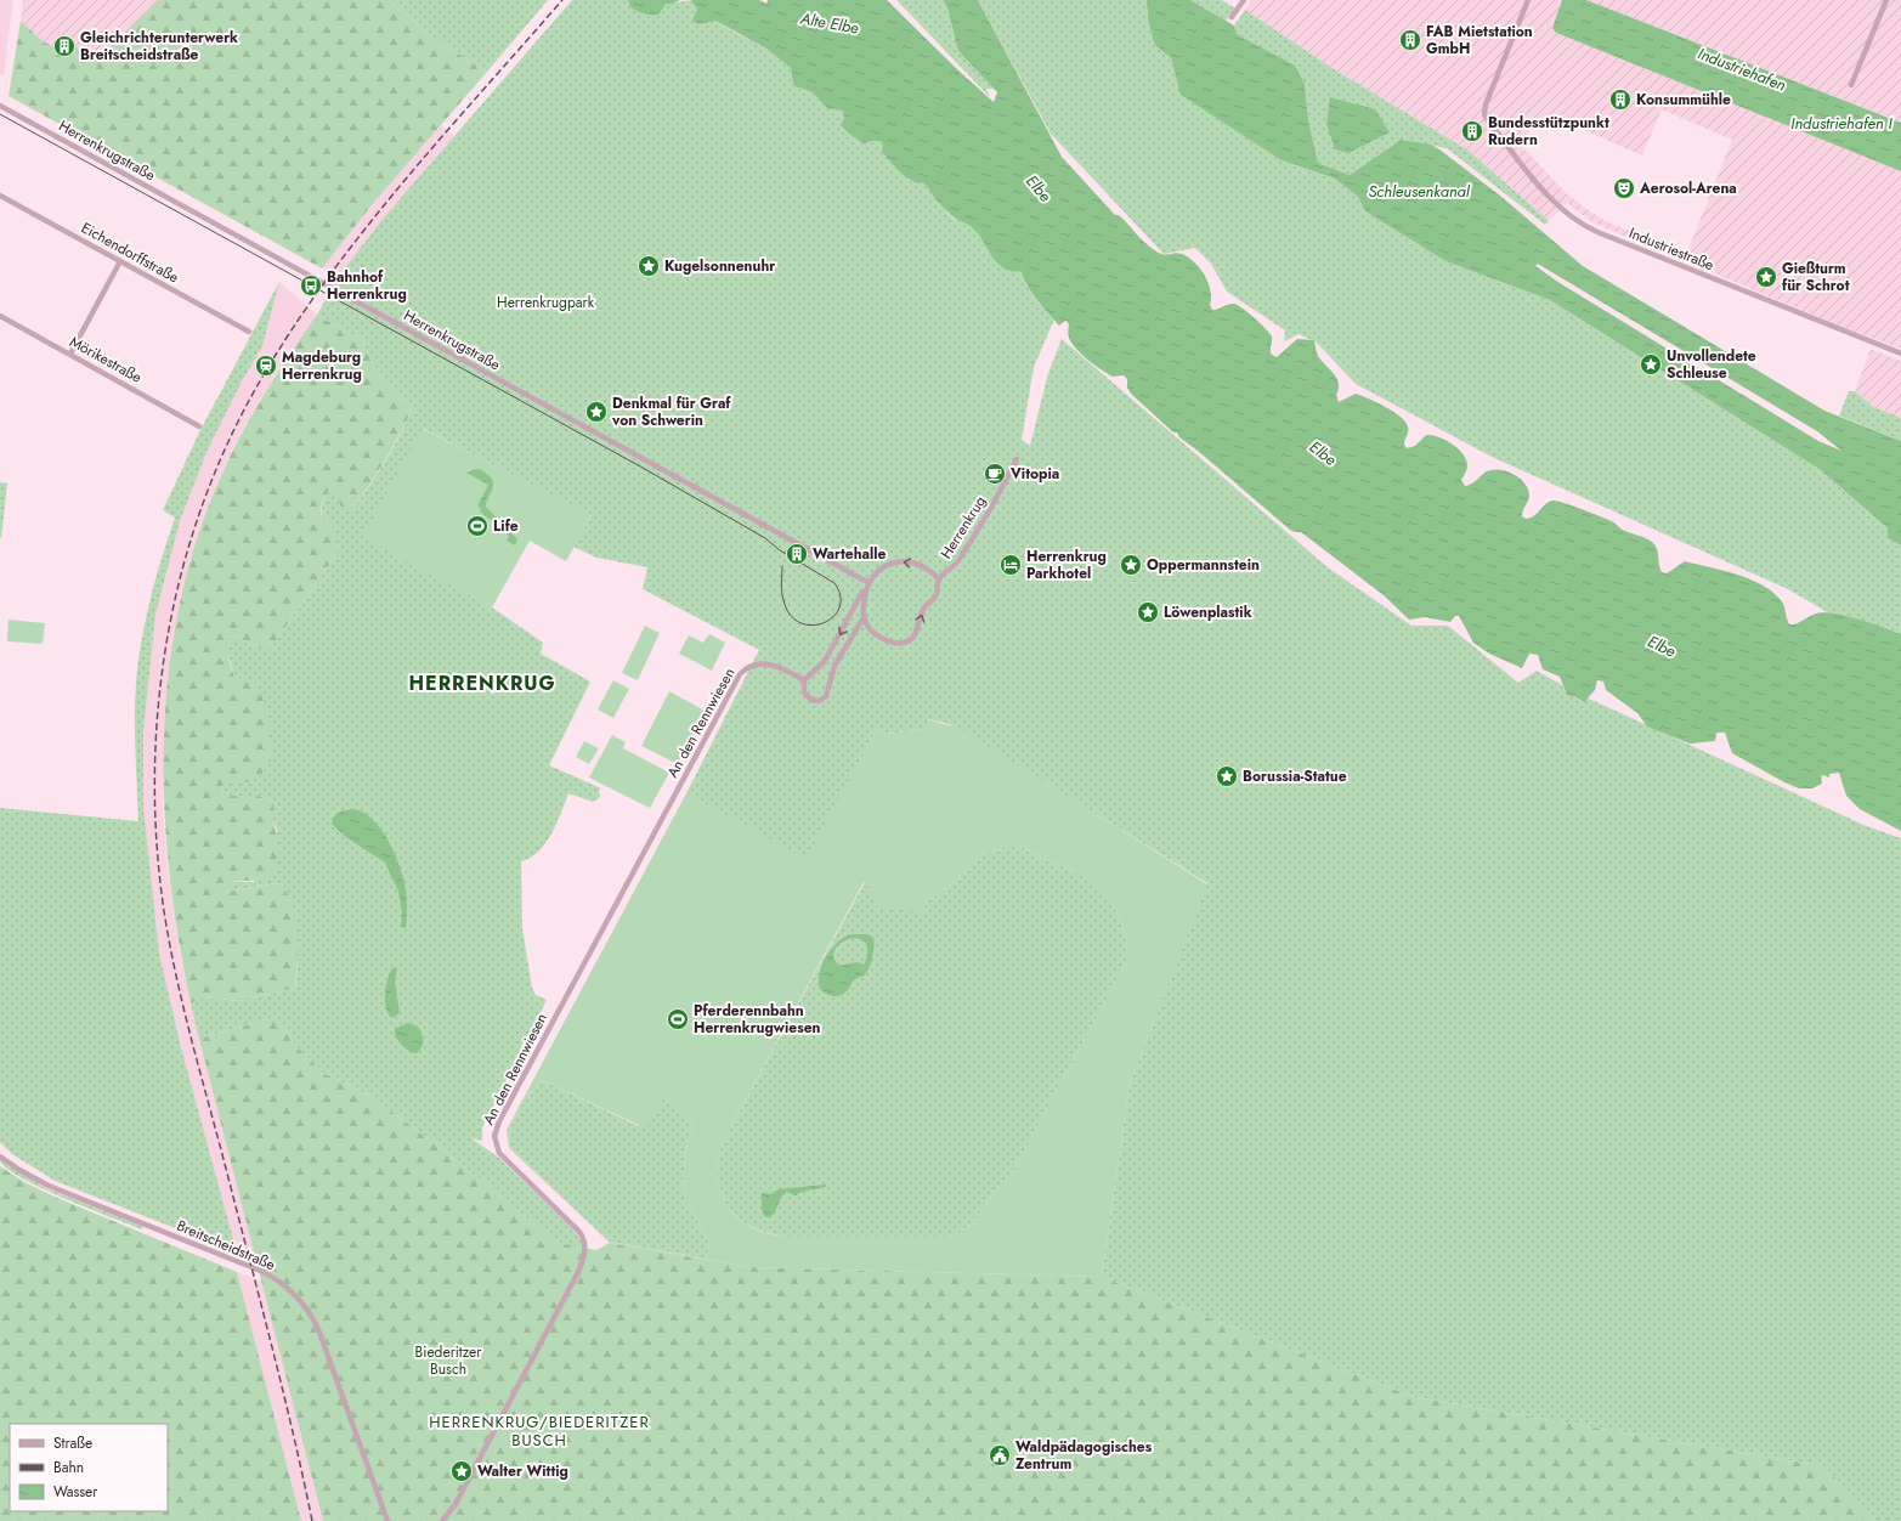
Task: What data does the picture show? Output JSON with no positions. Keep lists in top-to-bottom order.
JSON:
{
  "streets": {
    "street": [
      "Herrenkrugstraße",
      "Industriestraße",
      "Eichendorffstraße",
      "Mörikestraße",
      "Herrenkrug",
      "An den Rennwiesen",
      "Breitscheidstraße"
    ]
  },
  "crossings": [
    ["Herrenkrugstraße", "Herrenkrug"]
  ],
  "districts": ["HERRENKRUG", "HERRENKRUG/BIEDERITZER BUSCH"],
  "water": [
    "Alte Elbe",
    "Industriehafen",
    "Industriehafen I",
    "Elbe",
    "Schleusenkanal"
  ],
  "parks": ["Herrenkrugpark", "Biederitzer Busch"],
  "places": {
    "building": [
      "FAB Mietstation GmbH",
      "Gleichrichterunterwerk Breitscheidstraße",
      "Konsummühle",
      "Bundesstützpunkt Rudern",
      "Wartehalle"
    ],
    "theatre": ["Aerosol-Arena"],
    "place": [
      "Kugelsonnenuhr",
      "Gießturm für Schrot",
      "Unvollendete Schleuse",
      "Denkmal für Graf von Schwerin",
      "Oppermannstein",
      "Löwenplastik",
      "Borussia-Statue",
      "Walter Wittig"
    ],
    "bus stop": ["Bahnhof Herrenkrug"],
    "station": ["Magdeburg Herrenkrug"],
    "cafe": ["Vitopia"],
    "sports": ["Life", "Pferderennbahn Herrenkrugwiesen"],
    "hotel": ["Herrenkrug Parkhotel"],
    "public building": ["Waldpädagogisches Zentrum"]
  },
  "legend": ["Straße", "Bahn", "Wasser"]
}
